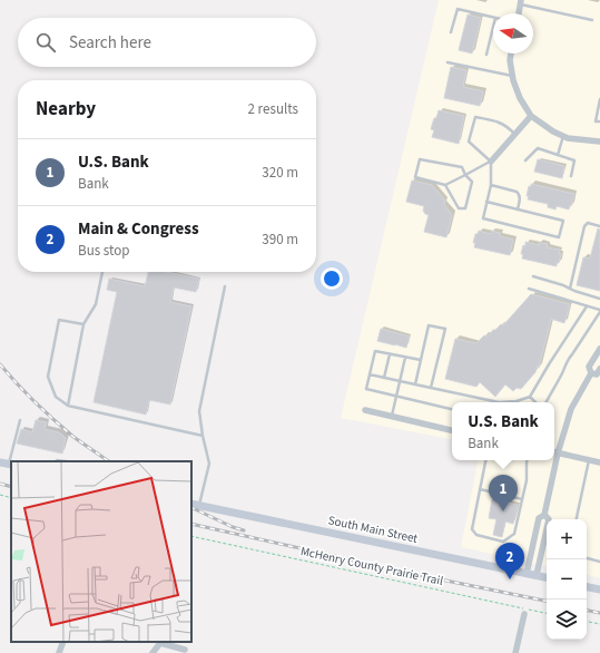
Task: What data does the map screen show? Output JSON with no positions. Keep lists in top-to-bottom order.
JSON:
{
  "streets": {
    "street": ["South Main Street"],
    "path": ["McHenry County Prairie Trail"]
  },
  "north": "left",
  "page": {
    "search": "Search here",
    "heading": ["Nearby", "2 results"],
    "list": [
      {
        "mark": "1",
        "name": "U.S. Bank",
        "note": "Bank",
        "value": "320 m"
      },
      {
        "mark": "2",
        "name": "Main & Congress",
        "note": "Bus stop",
        "value": "390 m"
      }
    ],
    "popup": ["U.S. Bank", "Bank"],
    "pins": ["1", "2"],
    "map_buttons": ["+", "−"]
  }
}
